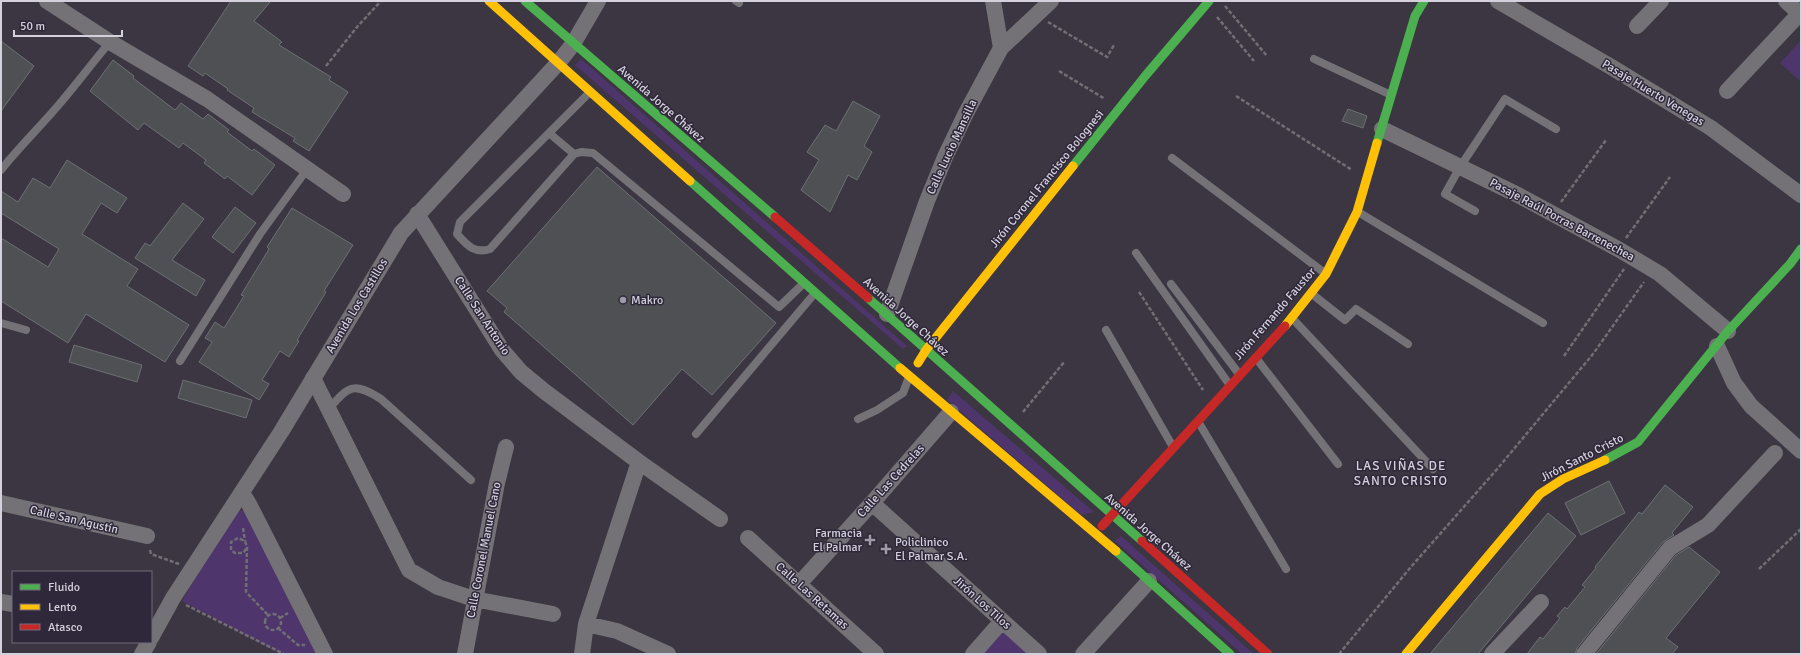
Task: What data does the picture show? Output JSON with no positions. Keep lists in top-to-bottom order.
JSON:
{
  "streets": {
    "main road": [
      "Avenida Jorge Chávez",
      "Jirón Coronel Francisco Bolognesi",
      "Jirón Fernando Faustor",
      "Jirón Santo Cristo"
    ],
    "street": [
      "Pasaje Huerto Venegas",
      "Calle Lucio Mansilla",
      "Pasaje Raúl Porras Barrenechea",
      "Avenida Los Castillos",
      "Calle San Antonio",
      "Calle Las Cedrelas",
      "Calle San Agustín",
      "Calle Coronel Manuel Cano",
      "Calle Las Retamas",
      "Jirón Los Tilos"
    ]
  },
  "crossings": [
    ["Avenida Jorge Chávez", "Calle Lucio Mansilla"],
    ["Avenida Jorge Chávez", "Jirón Coronel Francisco Bolognesi"],
    ["Avenida Jorge Chávez", "Avenida Los Castillos"],
    ["Avenida Jorge Chávez", "Jirón Fernando Faustor"],
    ["Pasaje Raúl Porras Barrenechea", "Jirón Fernando Faustor"],
    ["Pasaje Raúl Porras Barrenechea", "Jirón Santo Cristo"],
    ["Avenida Los Castillos", "Calle San Antonio"],
    ["Calle Las Cedrelas", "Calle Las Retamas"],
    ["Calle Las Cedrelas", "Jirón Los Tilos"]
  ],
  "districts": ["LAS VIÑAS DE SANTO CRISTO"],
  "places": {
    "other": ["Makro"],
    "health": ["Farmacia El Palmar", "Policlinico El Palmar S.A."]
  },
  "legend": ["Fluido", "Lento", "Atasco"],
  "scale_bar": "50 m"
}
